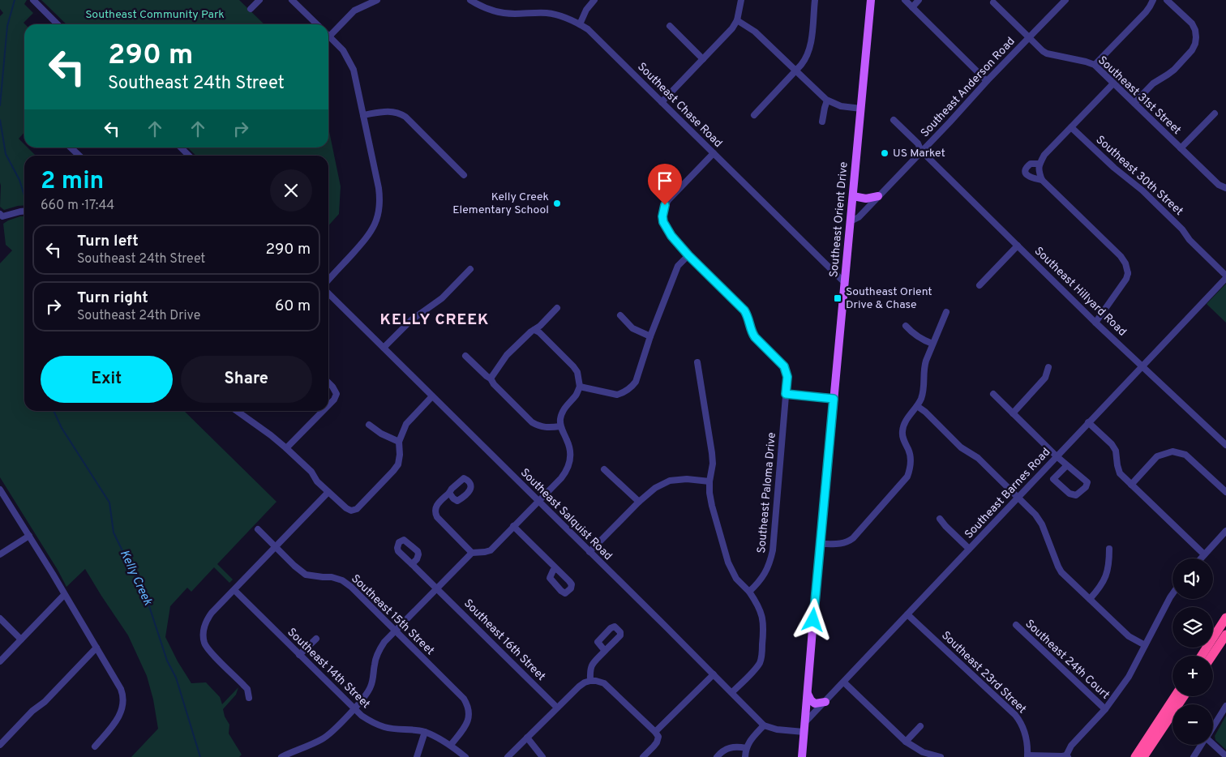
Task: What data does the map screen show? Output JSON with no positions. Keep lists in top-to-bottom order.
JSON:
{
  "streets": {
    "main road": ["Southeast Orient Drive"],
    "street": [
      "Southeast Anderson Road",
      "Southeast 31st Street",
      "Southeast Chase Road",
      "Southeast 30th Street",
      "Southeast Hillyard Road",
      "Southeast Paloma Drive",
      "Southeast Barnes Road",
      "Southeast Salquist Road",
      "Southeast 15th Street",
      "Southeast 16th Street",
      "Southeast 24th Court",
      "Southeast 14th Street",
      "Southeast 23rd Street"
    ]
  },
  "crossings": [
    ["Southeast Anderson Road", "Southeast 31st Street"],
    ["Southeast Anderson Road", "Southeast Orient Drive"],
    ["Southeast Anderson Road", "Southeast Hillyard Road"],
    ["Southeast Chase Road", "Southeast Orient Drive"],
    ["Southeast 30th Street", "Southeast Barnes Road"],
    ["Southeast Orient Drive", "Southeast Barnes Road"],
    ["Southeast Hillyard Road", "Southeast Barnes Road"],
    ["Southeast Barnes Road", "Southeast 23rd Street"],
    ["Southeast 15th Street", "Southeast 14th Street"]
  ],
  "districts": ["KELLY CREEK"],
  "water": ["Kelly Creek"],
  "parks": ["Southeast Community Park"],
  "places": {
    "other": ["US Market", "Kelly Creek Elementary School"],
    "transit": ["Southeast Orient Drive & Chase"]
  },
  "page": {
    "turn": ["290 m", "Southeast 24th Street"],
    "heading": ["2 min", "660 m · 17:44"],
    "list": [
      {
        "name": "Turn left",
        "note": "Southeast 24th Street",
        "value": "290 m"
      },
      {
        "name": "Turn right",
        "note": "Southeast 24th Drive",
        "value": "60 m"
      }
    ],
    "buttons": ["Exit", "Share"],
    "map_buttons": ["+", "−"]
  }
}
